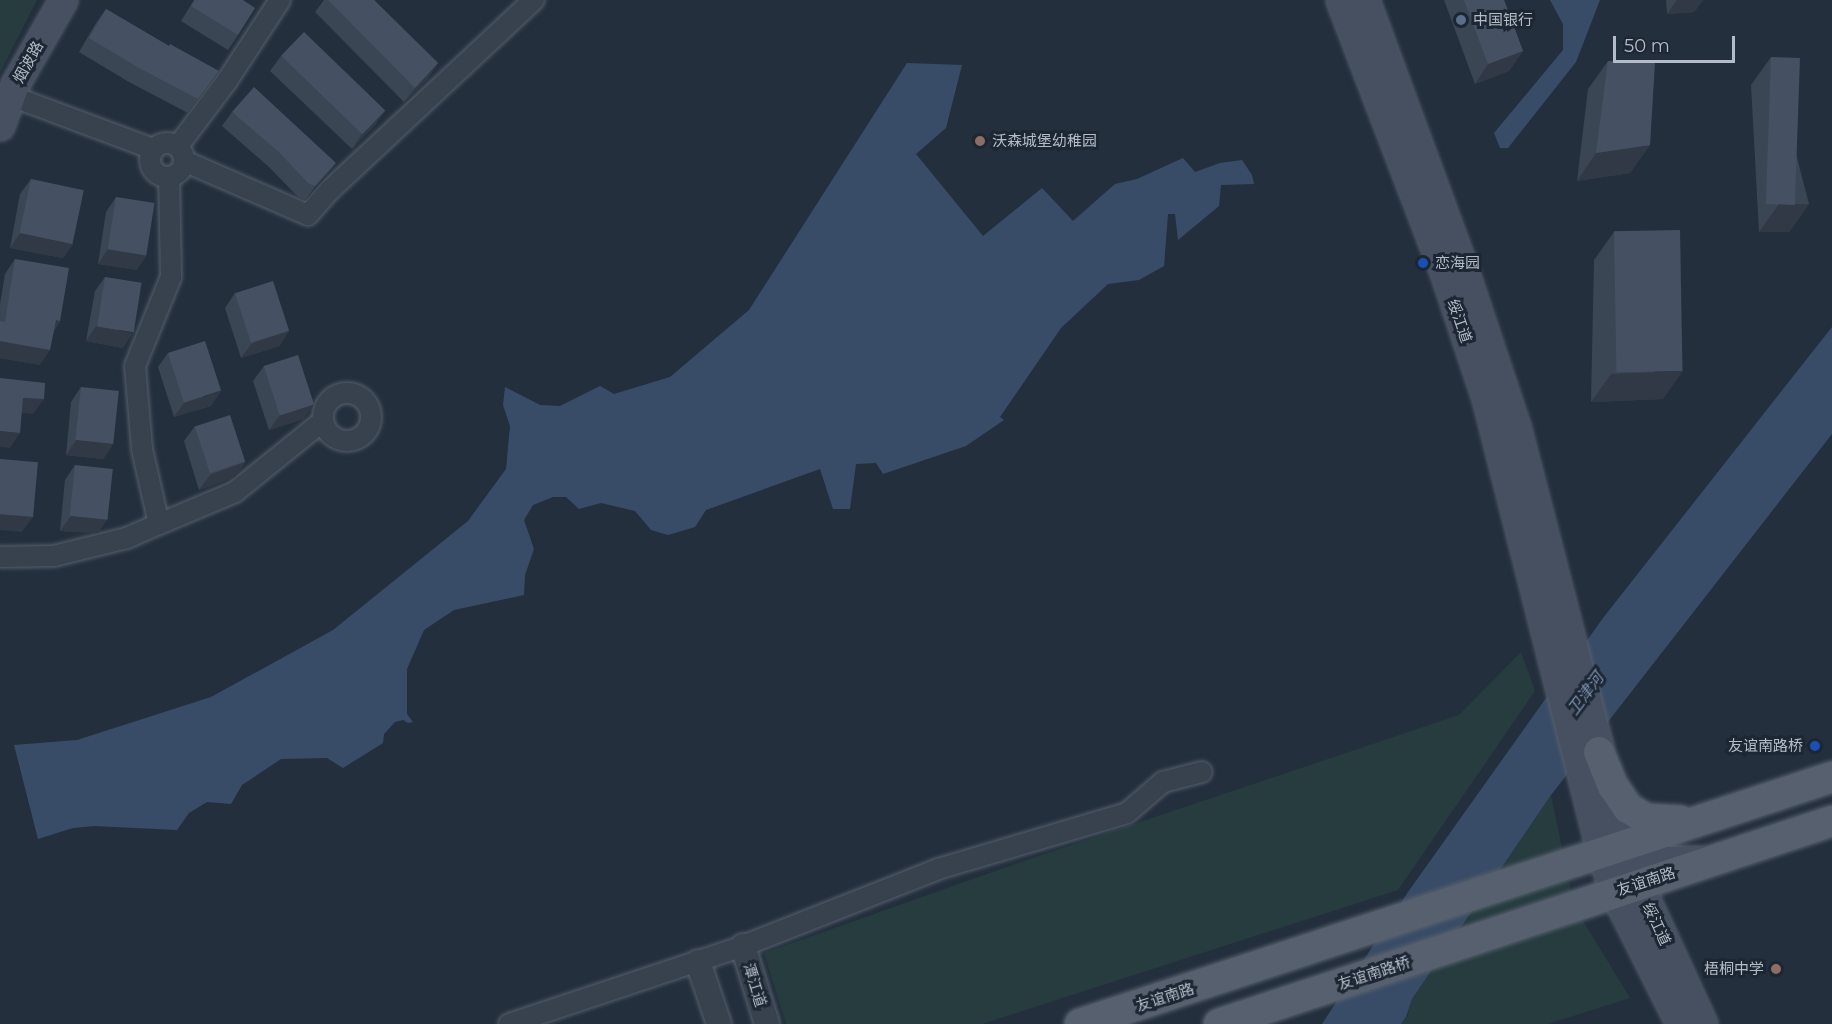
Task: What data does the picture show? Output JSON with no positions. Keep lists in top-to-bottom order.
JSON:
{
  "streets": {
    "main road": [
      "烟波路",
      "绥江道",
      "友谊南路",
      "友谊南路桥"
    ],
    "street": ["潭江道"]
  },
  "crossings": [
    ["绥江道", "友谊南路"],
    ["友谊南路", "友谊南路桥"]
  ],
  "water": ["卫津河"],
  "places": [
    "中国银行",
    "沃森城堡幼稚园",
    "恋海园",
    "友谊南路桥",
    "梧桐中学"
  ],
  "scale_bar": "50 m"
}
